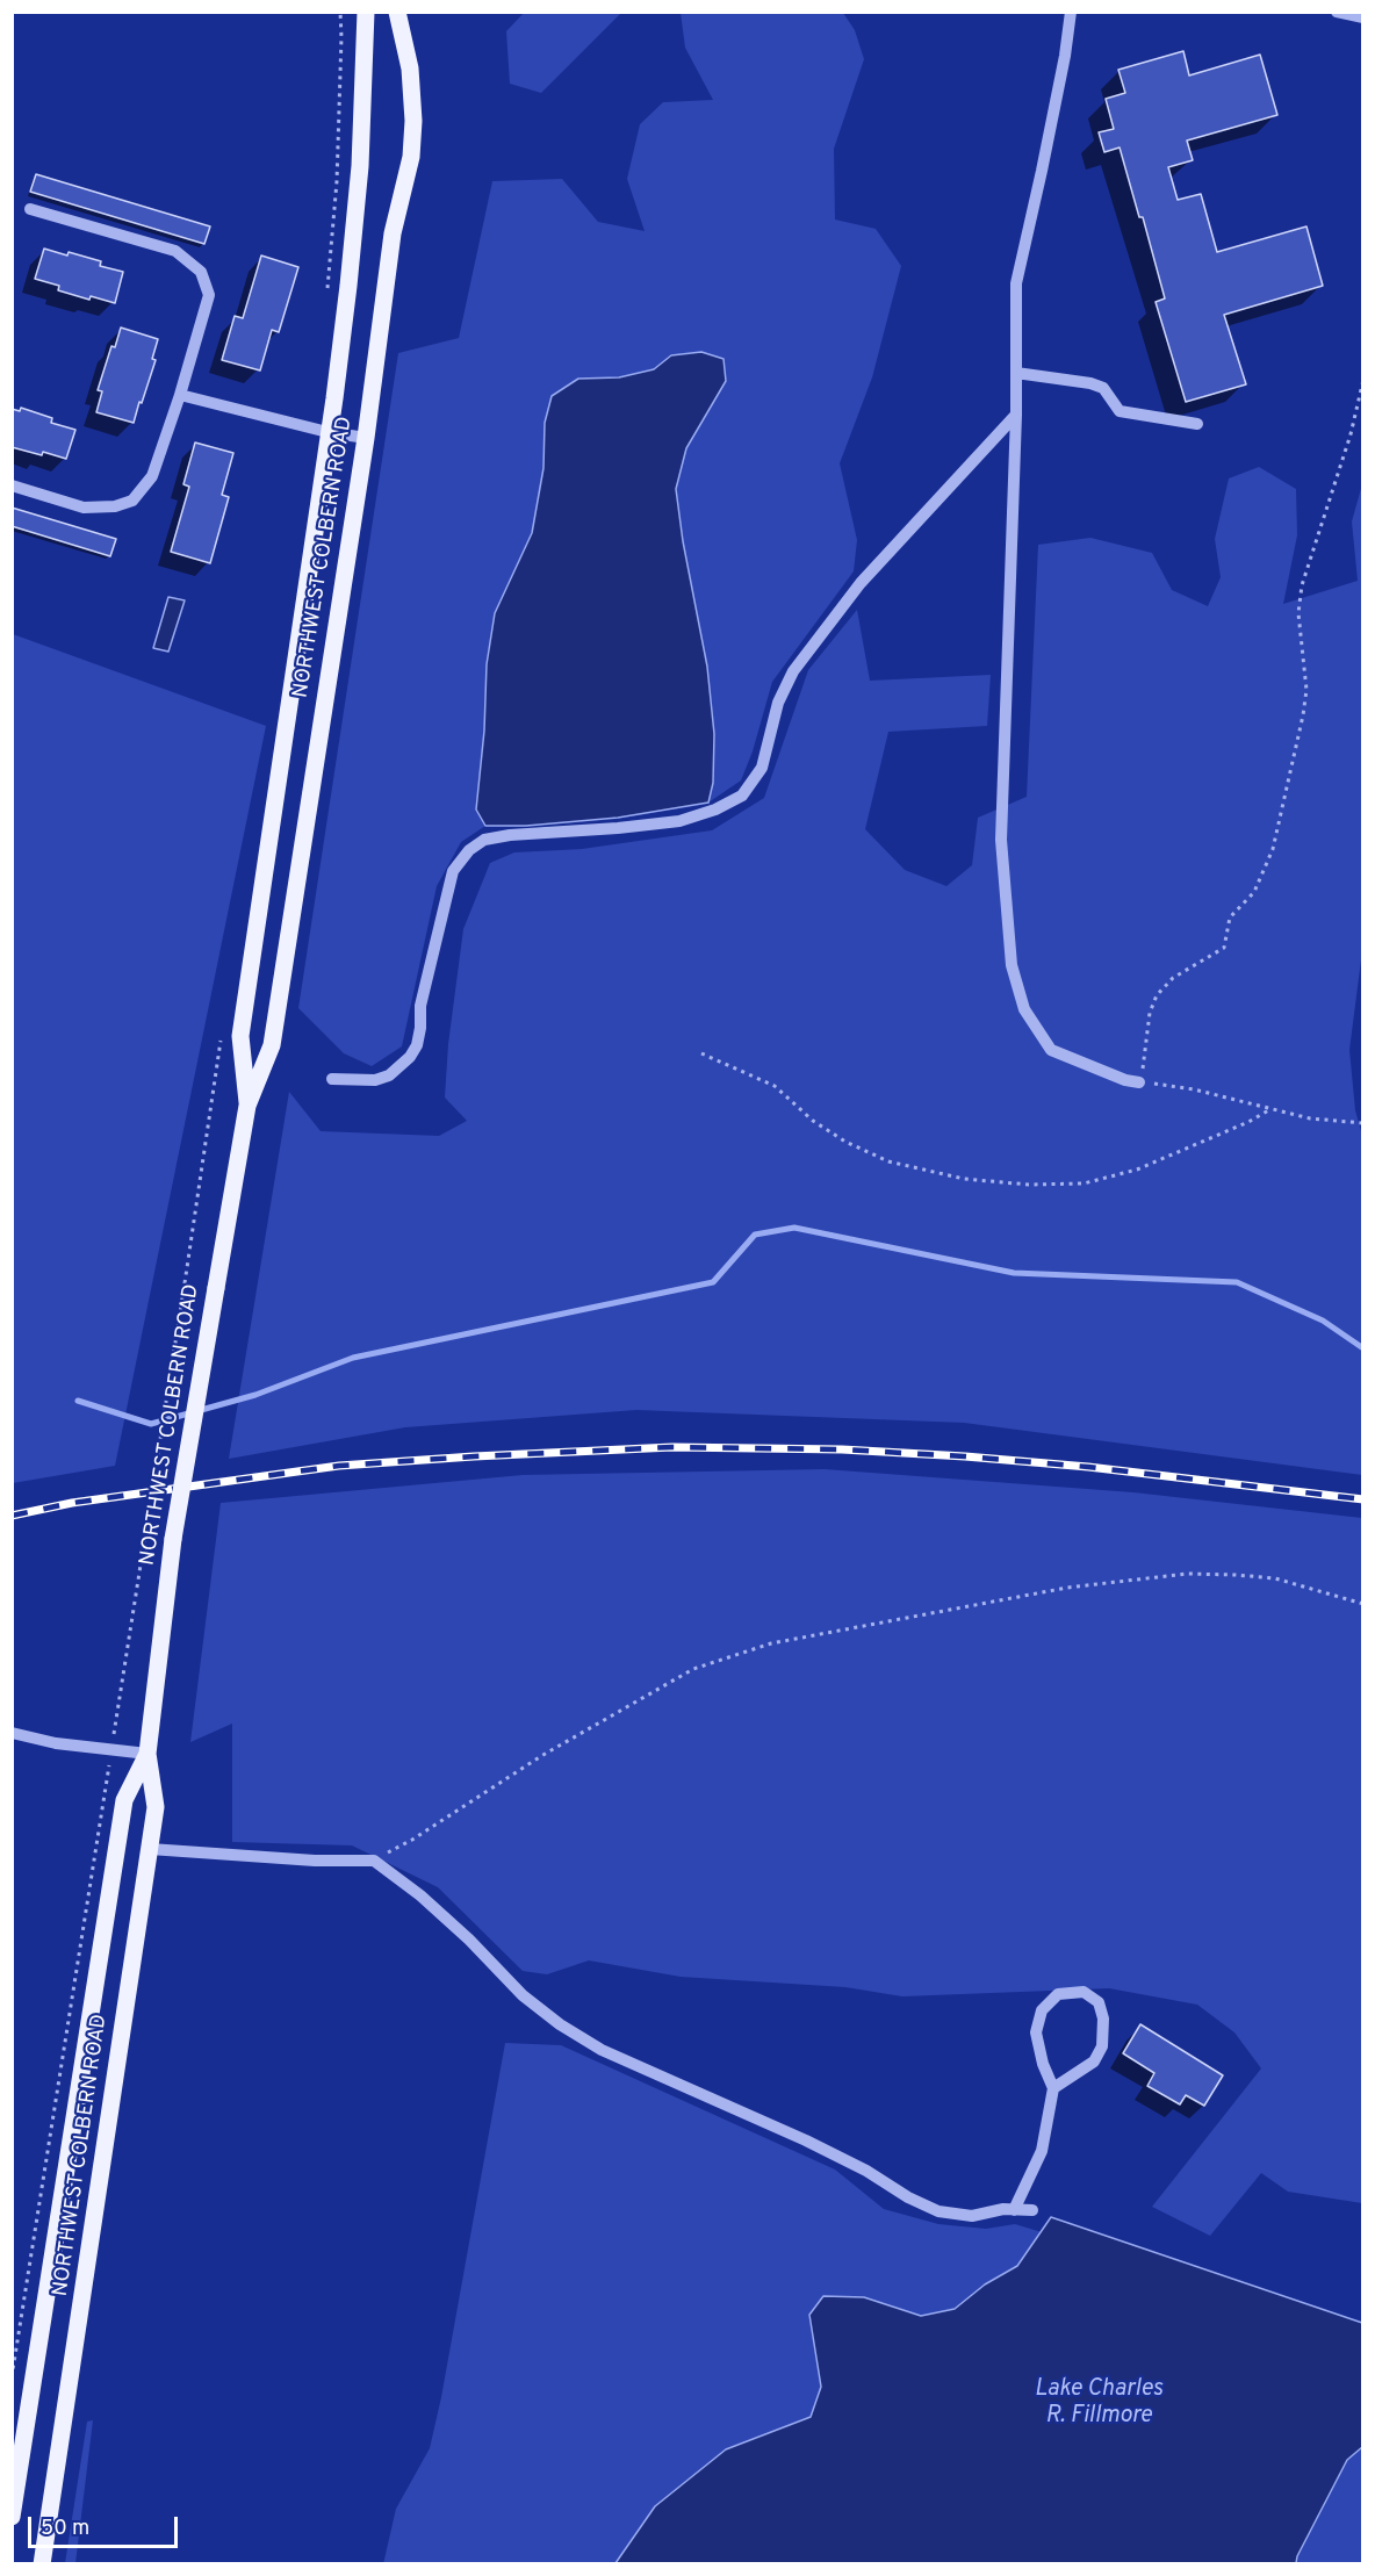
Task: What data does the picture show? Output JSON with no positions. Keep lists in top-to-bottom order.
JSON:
{
  "streets": {
    "main road": ["NORTHWEST COLBERN ROAD"]
  },
  "water": ["Lake Charles R. Fillmore"],
  "scale_bar": "50 m"
}
